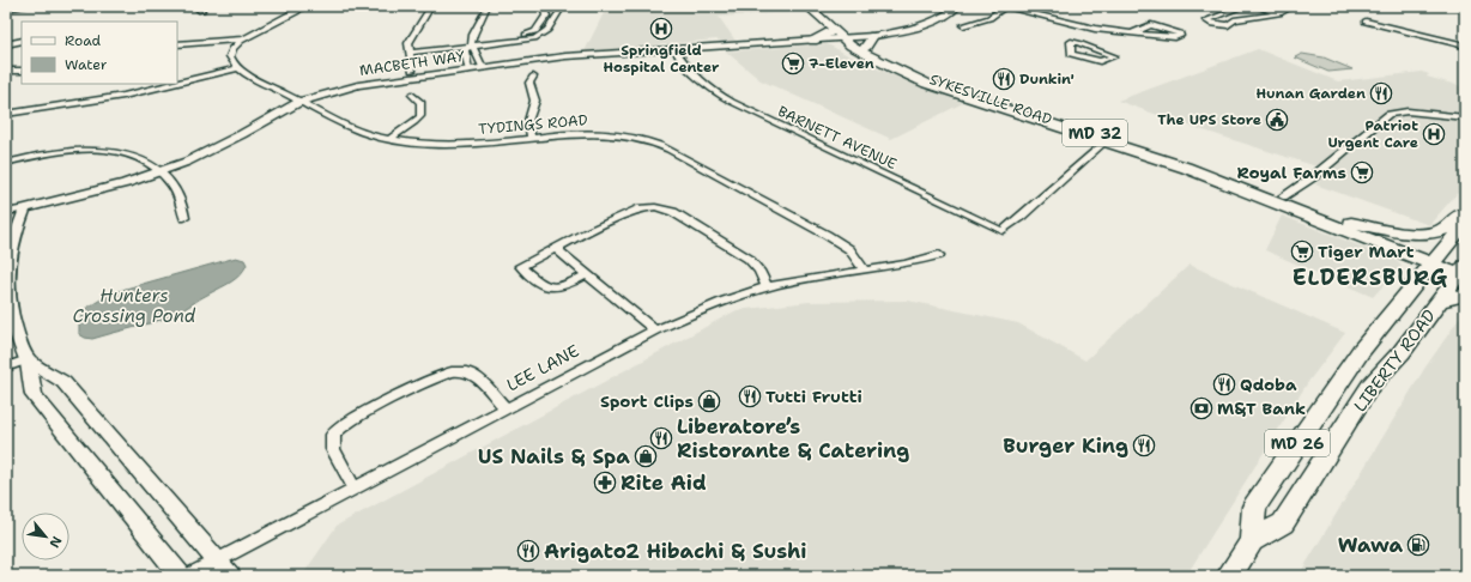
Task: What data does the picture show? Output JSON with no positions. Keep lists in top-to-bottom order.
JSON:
{
  "streets": {
    "main road": [
      "SYKESVILLE ROAD",
      "MD 32",
      "LIBERTY ROAD",
      "MD 26"
    ],
    "street": [
      "MACBETH WAY",
      "TYDINGS ROAD",
      "BARNETT AVENUE",
      "LEE LANE"
    ]
  },
  "crossings": [
    ["MACBETH WAY", "SYKESVILLE ROAD"],
    ["MACBETH WAY", "TYDINGS ROAD"],
    ["MACBETH WAY", "BARNETT AVENUE"],
    ["SYKESVILLE ROAD", "BARNETT AVENUE"],
    ["SYKESVILLE ROAD", "LIBERTY ROAD"],
    ["TYDINGS ROAD", "LEE LANE"]
  ],
  "districts": ["ELDERSBURG"],
  "water": ["Hunters Crossing Pond"],
  "places": {
    "hospital": ["Springfield Hospital Center", "Patriot Urgent Care"],
    "supermarket": ["7-Eleven", "Royal Farms", "Tiger Mart"],
    "restaurant": [
      "Dunkin'",
      "Hunan Garden",
      "Qdoba",
      "Tutti Frutti",
      "Liberatore’s Ristorante & Catering",
      "Burger King",
      "Arigato2 Hibachi & Sushi"
    ],
    "public building": ["The UPS Store"],
    "shop": ["Sport Clips", "US Nails & Spa"],
    "bank": ["M&T Bank"],
    "pharmacy": ["Rite Aid"],
    "fuel station": ["Wawa"]
  },
  "legend": ["Road", "Water"],
  "north": "bottom right"
}
